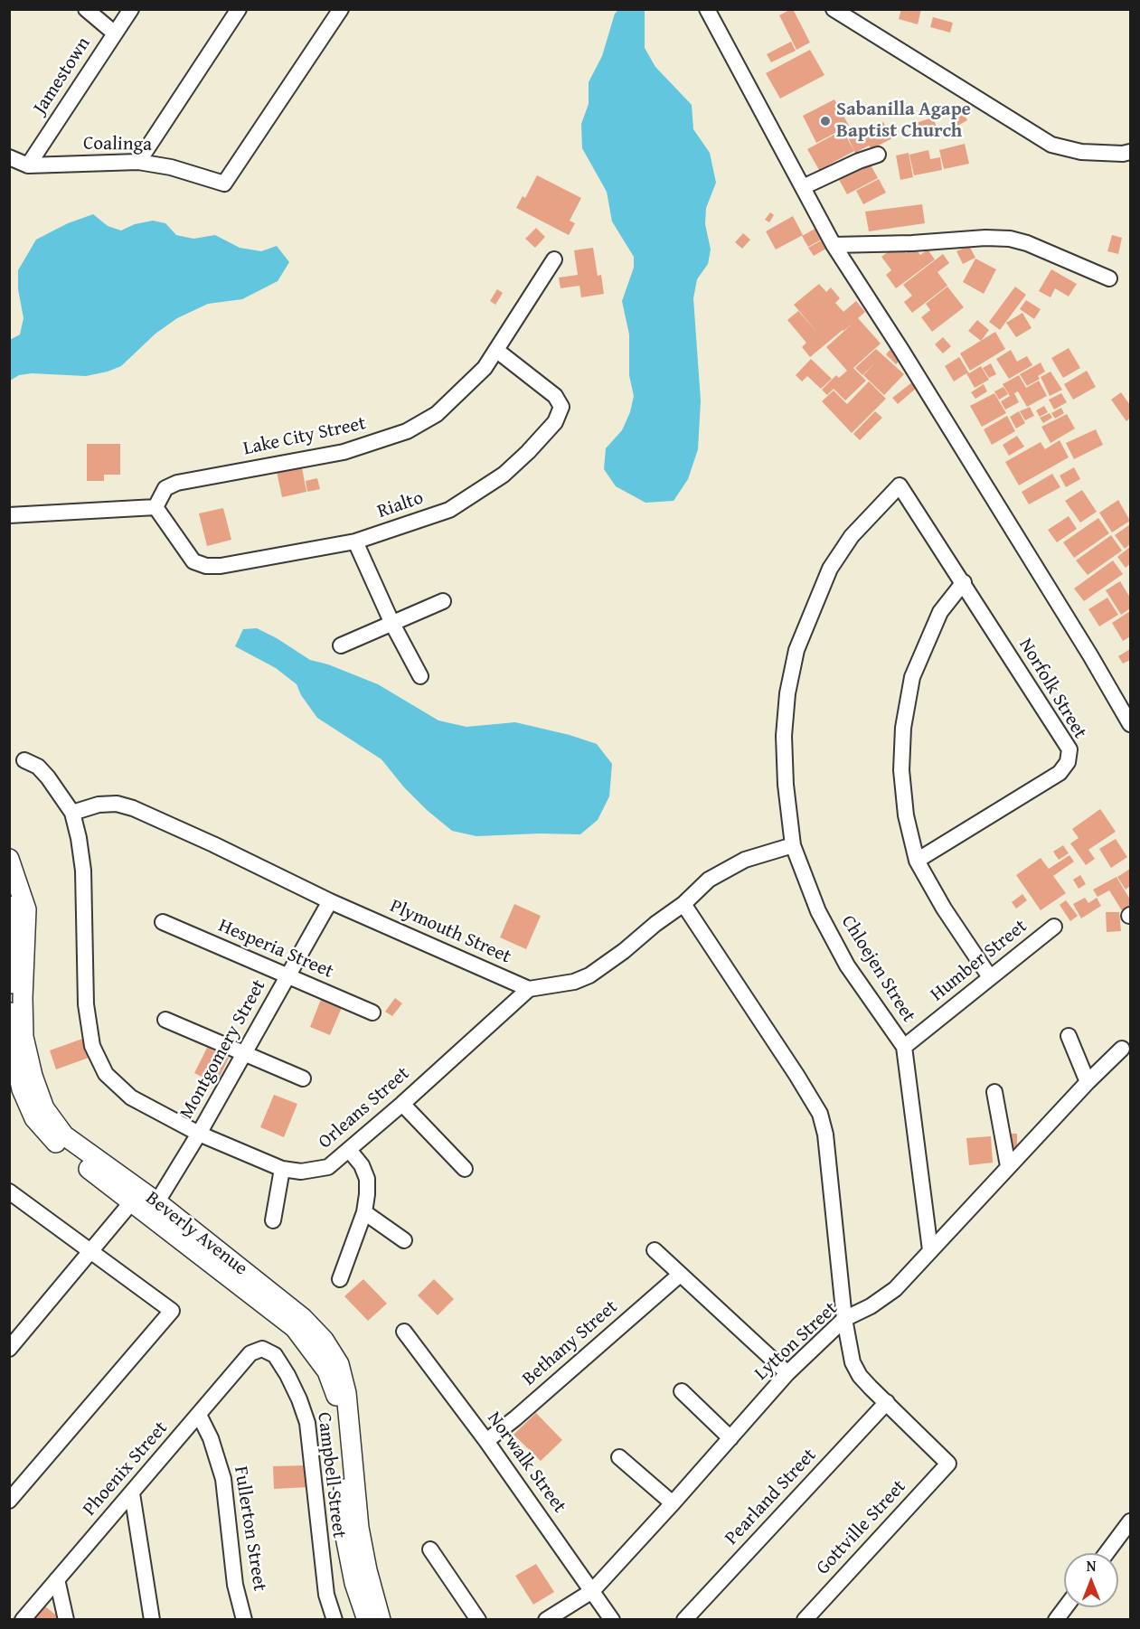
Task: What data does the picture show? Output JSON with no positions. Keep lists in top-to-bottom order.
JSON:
{
  "streets": {
    "street": [
      "Jamestown",
      "Coalinga",
      "Lake City Street",
      "Rialto",
      "Norfolk Street",
      "Plymouth Street",
      "Hesperia Street",
      "Humber Street",
      "Chloejen Street",
      "Montgomery Street",
      "Orleans Street",
      "Beverly Avenue",
      "Lytton Street",
      "Bethany Street",
      "Norwalk Street",
      "Phoenix Street",
      "Campbell Street",
      "Pearland Street",
      "Gottville Street",
      "Fullerton Street"
    ]
  },
  "crossings": [
    ["Jamestown", "Coalinga"],
    ["Lake City Street", "Rialto"],
    ["Norfolk Street", "Chloejen Street"],
    ["Plymouth Street", "Montgomery Street"],
    ["Plymouth Street", "Orleans Street"],
    ["Hesperia Street", "Montgomery Street"],
    ["Humber Street", "Chloejen Street"],
    ["Chloejen Street", "Lytton Street"],
    ["Montgomery Street", "Orleans Street"],
    ["Montgomery Street", "Beverly Avenue"],
    ["Lytton Street", "Norwalk Street"],
    ["Bethany Street", "Norwalk Street"],
    ["Phoenix Street", "Campbell Street"],
    ["Phoenix Street", "Fullerton Street"],
    ["Pearland Street", "Gottville Street"]
  ],
  "places": ["Sabanilla Agape Baptist Church"],
  "north": "top"
}
